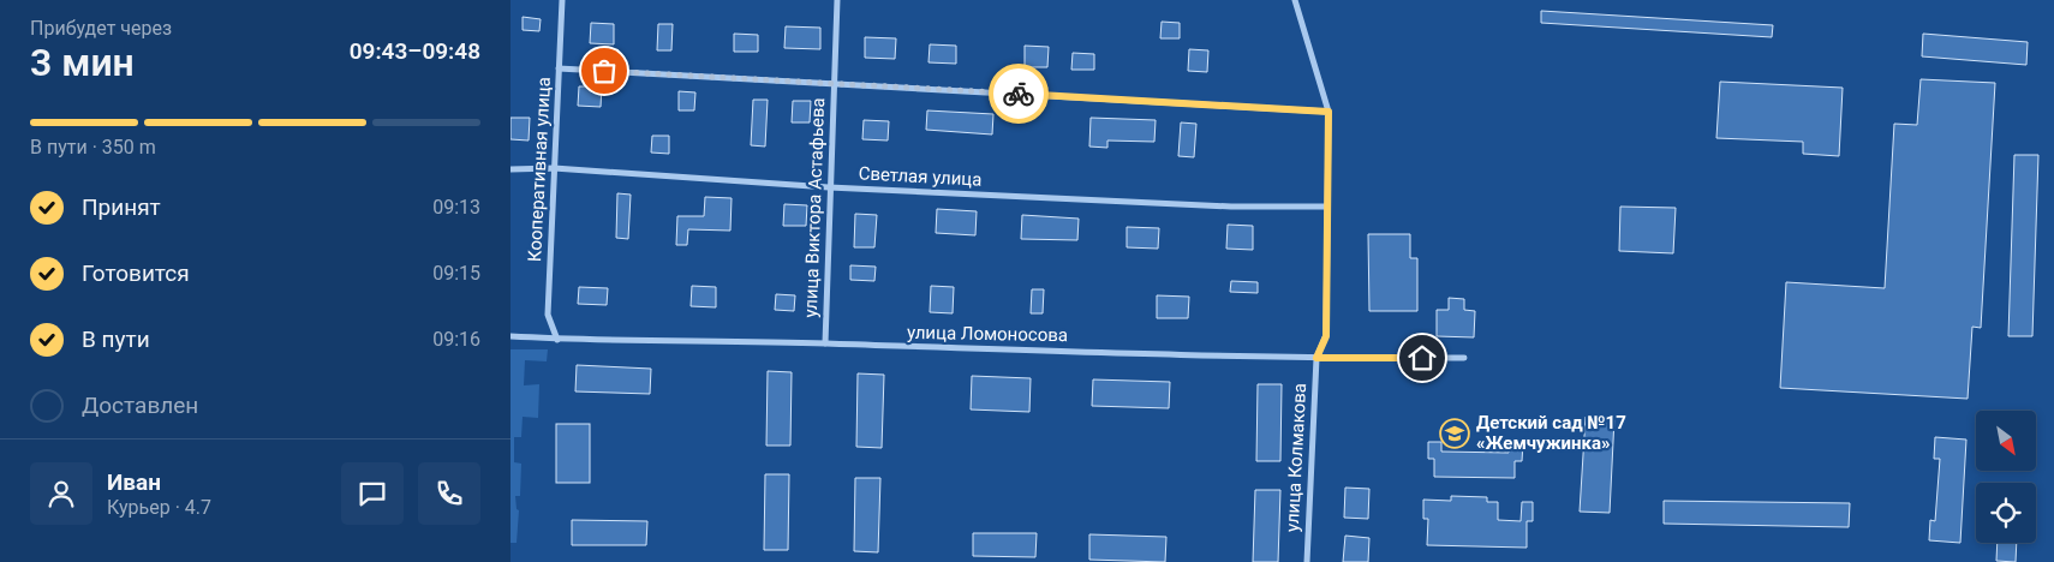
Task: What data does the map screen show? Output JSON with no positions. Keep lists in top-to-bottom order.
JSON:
{
  "streets": {
    "street": [
      "Кооперативная улица",
      "Светлая улица",
      "улица Виктора Астафьева",
      "улица Ломоносова",
      "улица Колмакова"
    ]
  },
  "crossings": [
    ["Кооперативная улица", "Светлая улица"],
    ["Кооперативная улица", "улица Ломоносова"],
    ["Светлая улица", "улица Виктора Астафьева"],
    ["Светлая улица", "улица Колмакова"],
    ["улица Виктора Астафьева", "улица Ломоносова"],
    ["улица Ломоносова", "улица Колмакова"]
  ],
  "places": {
    "school or university": ["Детский сад №17 «Жемчужинка»"]
  },
  "north": "bottom right",
  "page": {
    "heading": ["3 мин", "Прибудет через", "09:43–09:48"],
    "panel": ["Иван", "Курьер · 4.7"],
    "bar": "В пути · 350 m",
    "list": [
      ["Принят", "09:13"],
      ["Готовится", "09:15"],
      ["В пути", "09:16"],
      "Доставлен"
    ]
  }
}
